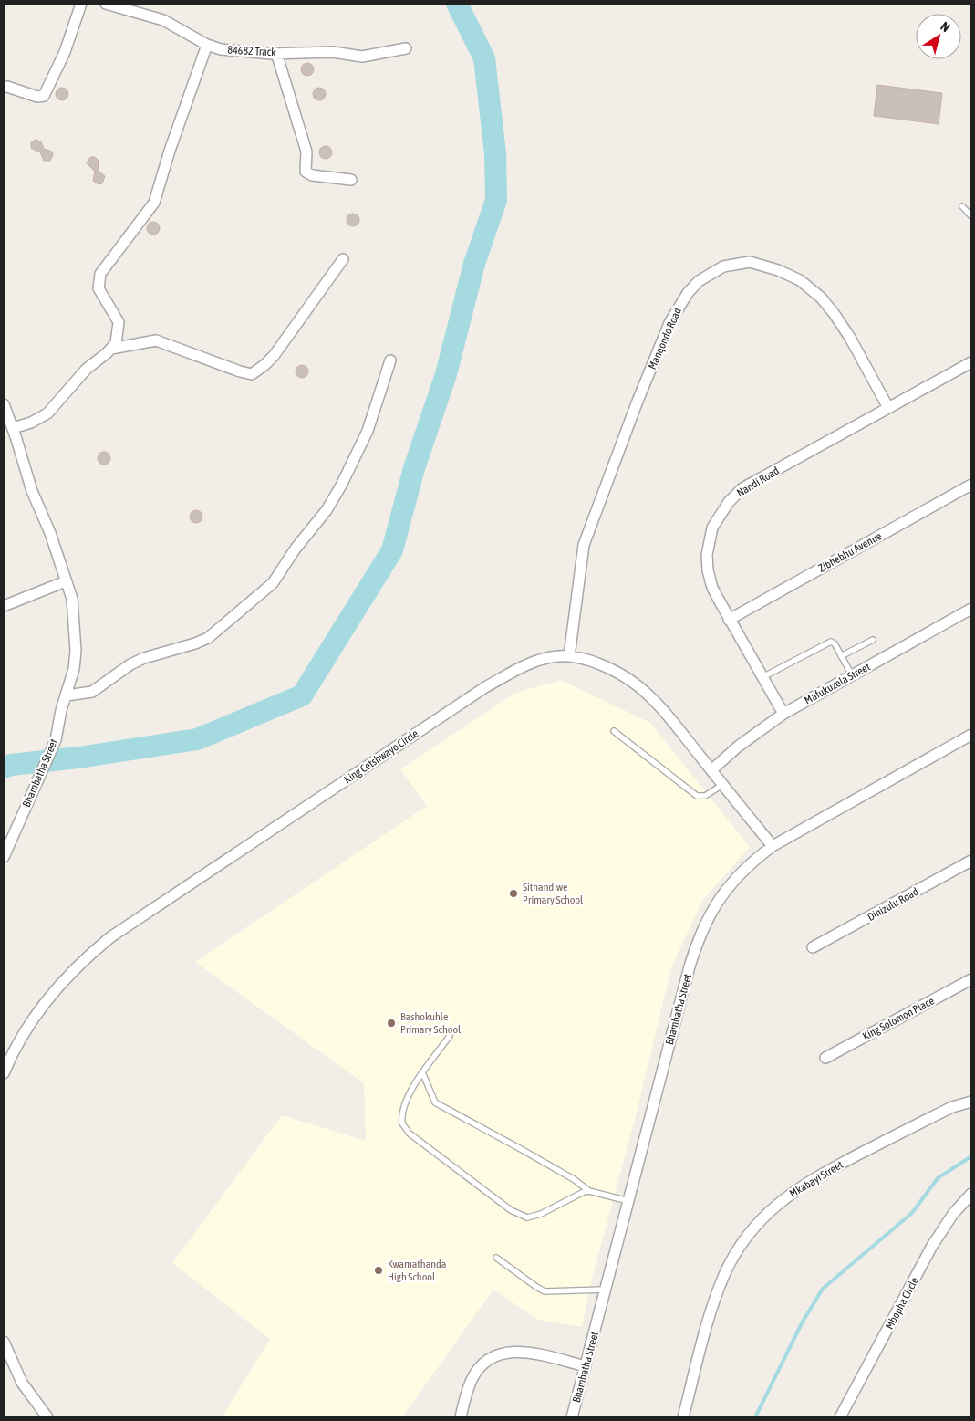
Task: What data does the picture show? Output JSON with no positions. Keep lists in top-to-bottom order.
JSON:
{
  "streets": {
    "street": [
      "84682 Track",
      "Manqondo Road",
      "Nandi Road",
      "Zibhebhu Avenue",
      "Mafukuzela Street",
      "King Cetshwayo Circle",
      "Bhambatha Street",
      "Dinizulu Road",
      "King Solomon Place",
      "Mkabayi Street",
      "Mbopha Circle"
    ]
  },
  "crossings": [
    ["Manqondo Road", "Nandi Road"],
    ["Manqondo Road", "King Cetshwayo Circle"],
    ["Nandi Road", "Zibhebhu Avenue"],
    ["Nandi Road", "Mafukuzela Street"],
    ["Mafukuzela Street", "King Cetshwayo Circle"],
    ["King Cetshwayo Circle", "Bhambatha Street"]
  ],
  "places": ["Sithandiwe Primary School", "Bashokuhle Primary School", "Kwamathanda High School"],
  "north": "top right"
}
